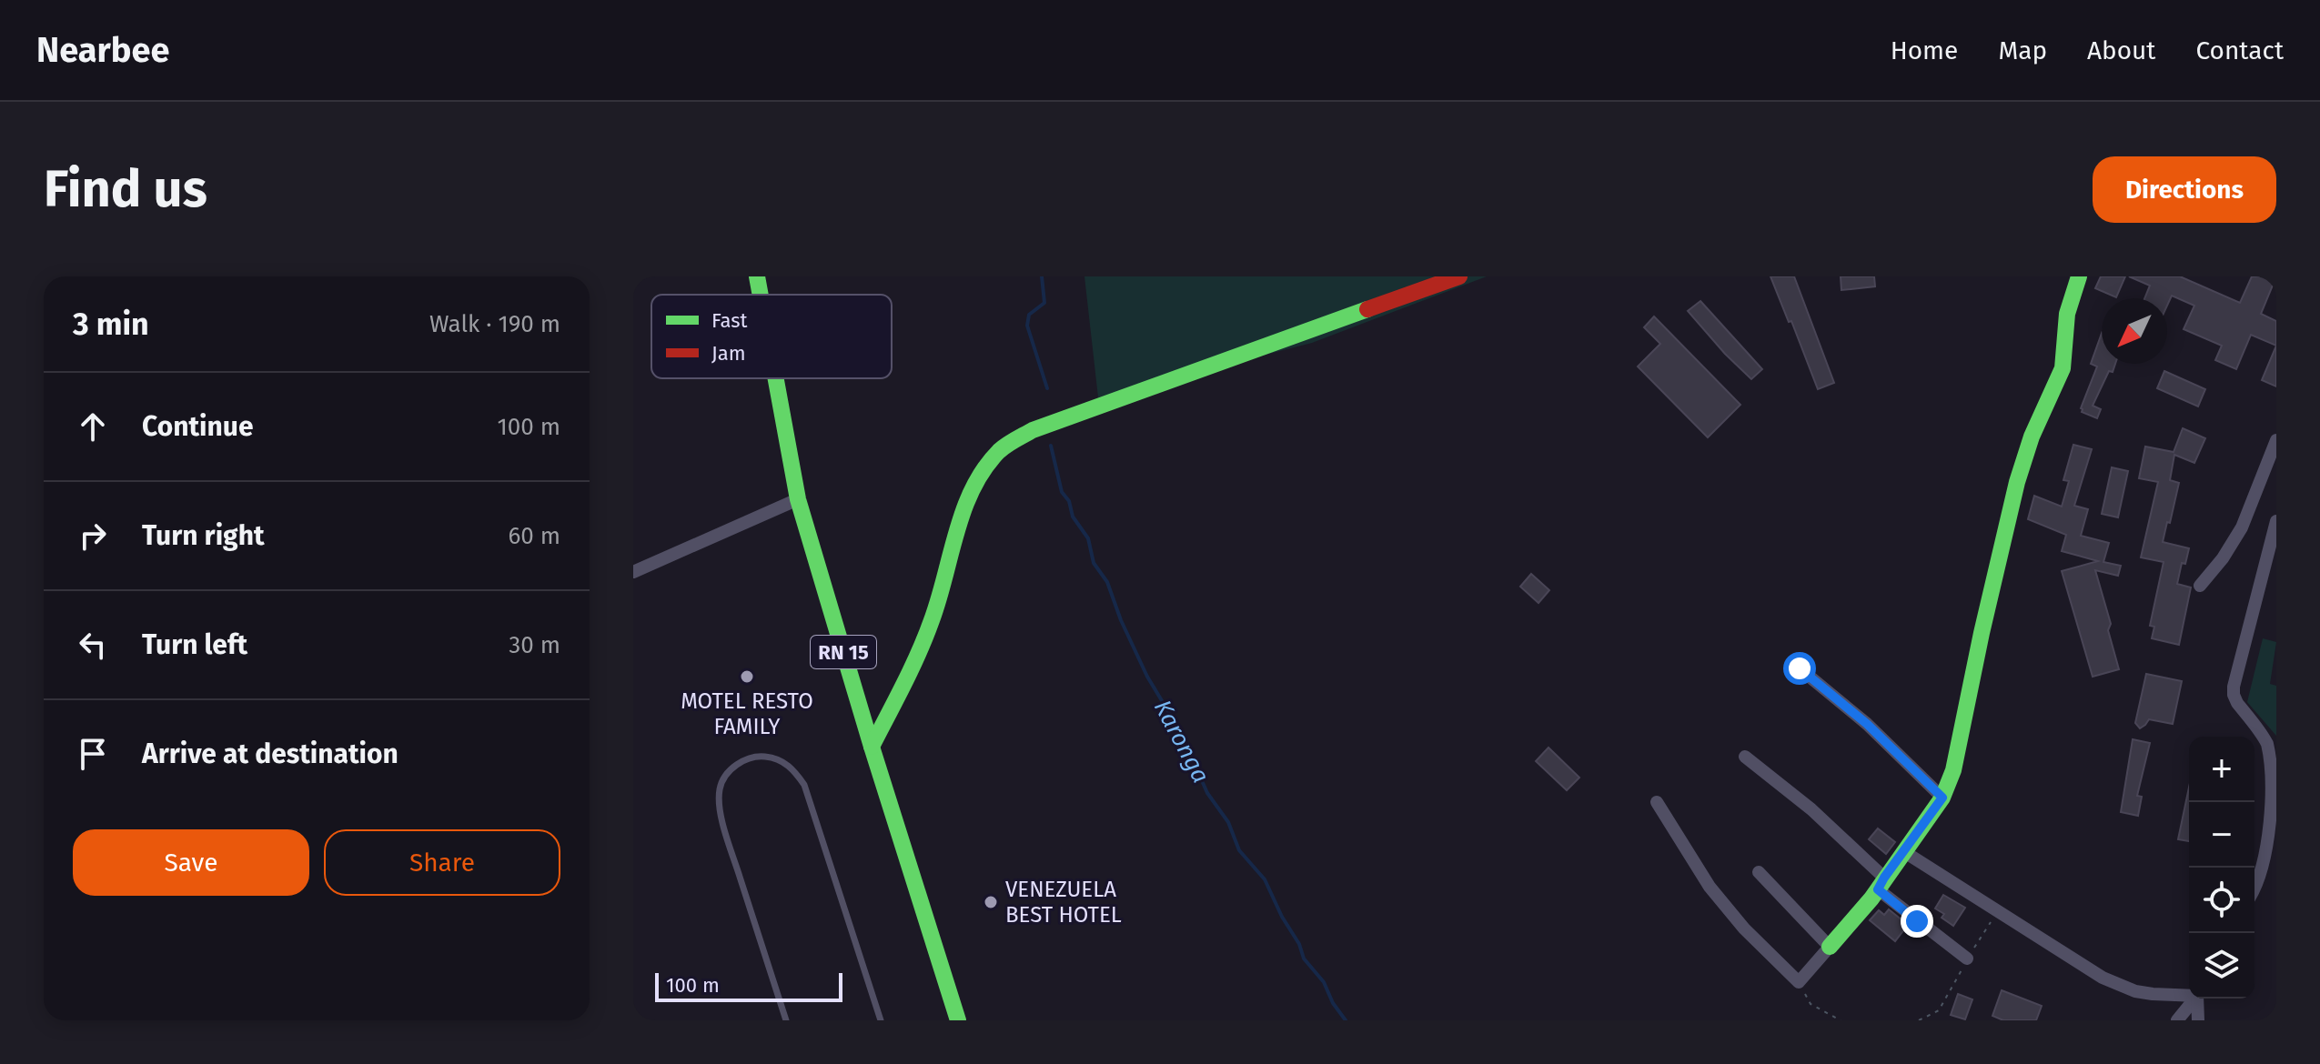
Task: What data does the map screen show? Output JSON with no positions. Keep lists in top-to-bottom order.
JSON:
{
  "streets": {
    "street": ["RN 15"]
  },
  "water": ["Karonga"],
  "places": ["MOTEL RESTO FAMILY", "VENEZUELA BEST HOTEL"],
  "legend": ["Fast", "Jam"],
  "scale_bar": "100 m",
  "north": "bottom left",
  "page": {
    "header": "Nearbee",
    "nav": [
      "Home",
      "Map",
      "About",
      "Contact"
    ],
    "buttons": [
      "Directions",
      ["Save", "Share"]
    ],
    "title": "Find us",
    "heading": ["3 min", "Walk · 190 m"],
    "list": [
      ["Continue", "100 m"],
      ["Turn right", "60 m"],
      ["Turn left", "30 m"],
      "Arrive at destination"
    ],
    "map_buttons": ["+", "−"],
    "scale": "100 m"
  }
}
